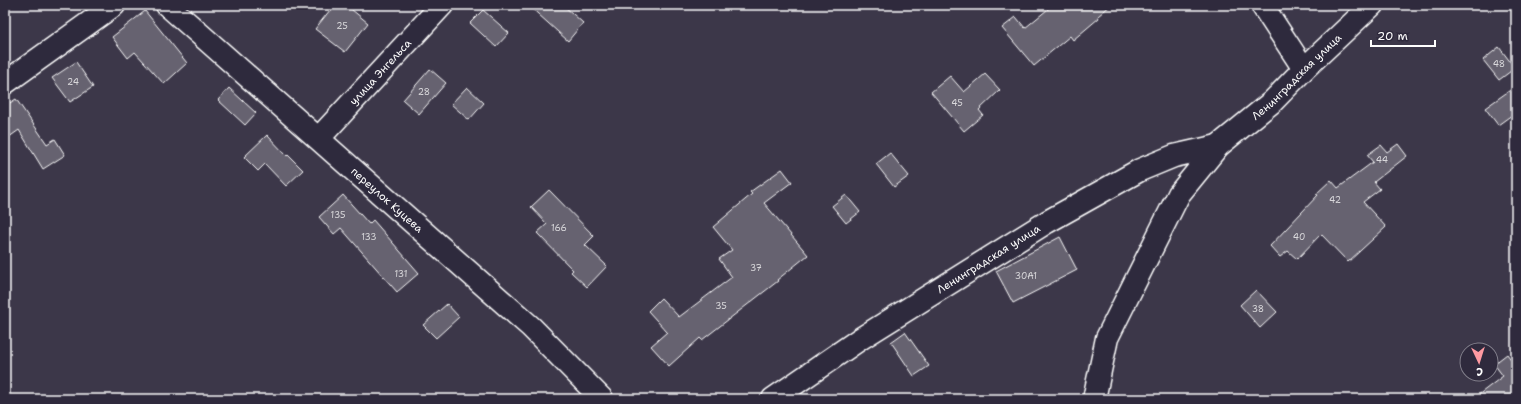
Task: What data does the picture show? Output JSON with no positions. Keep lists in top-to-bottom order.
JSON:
{
  "streets": {
    "street": ["улица Энгельса", "Ленинградская улица", "переулок Куцева"]
  },
  "crossings": [
    ["улица Энгельса", "переулок Куцева"]
  ],
  "house_numbers": [
    "25",
    "48",
    "24",
    "28",
    "45",
    "44",
    "42",
    "135",
    "166",
    "133",
    "40",
    "37",
    "131",
    "30А1",
    "35",
    "38"
  ],
  "scale_bar": "20 m",
  "north": "bottom"
}
